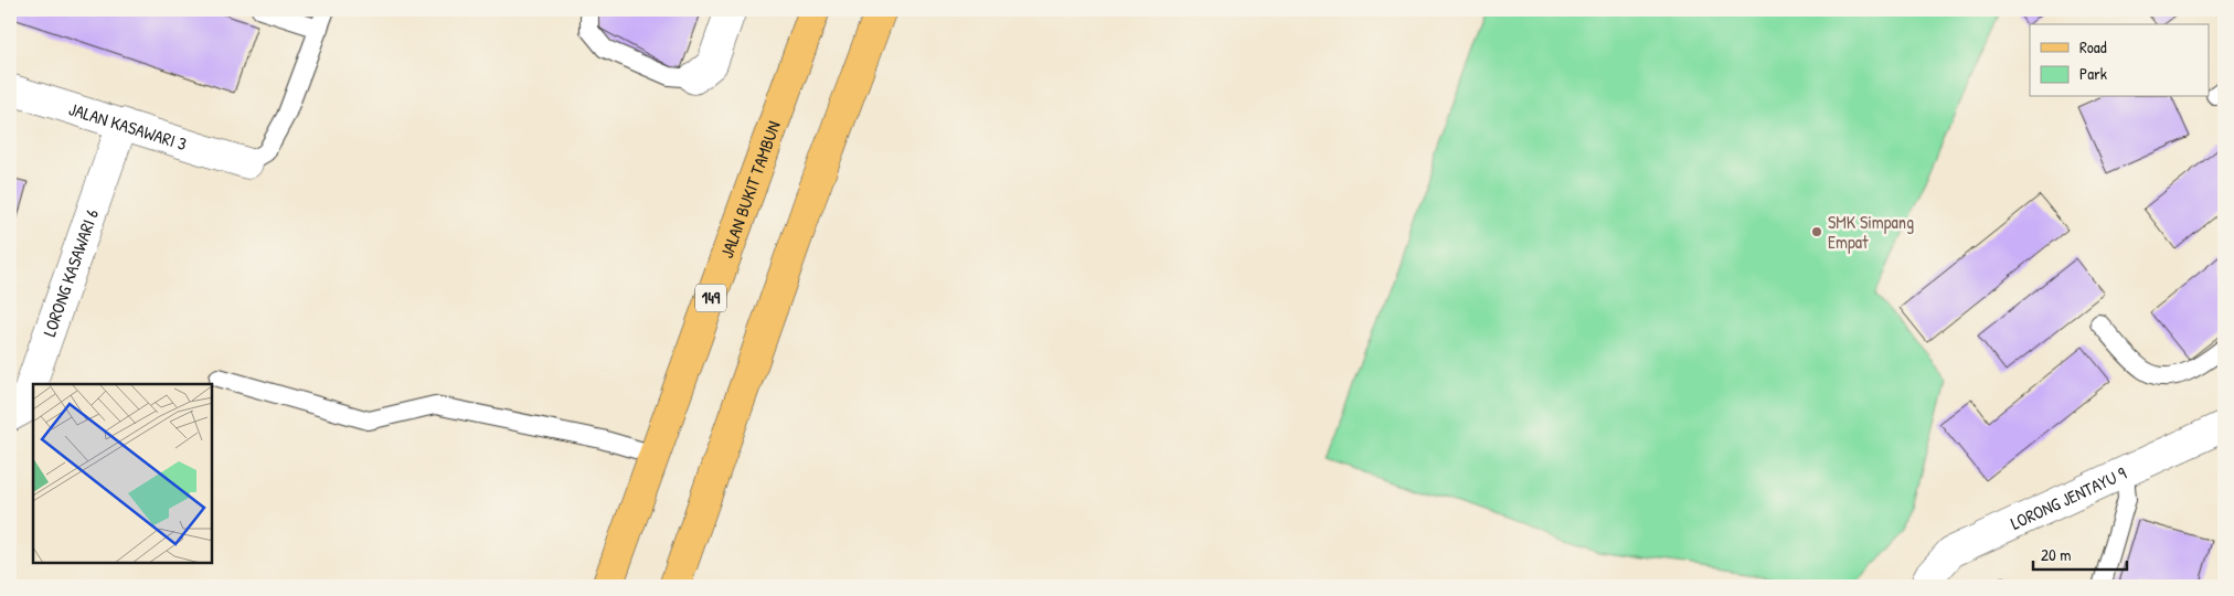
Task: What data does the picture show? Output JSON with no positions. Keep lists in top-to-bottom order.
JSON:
{
  "streets": {
    "main road": ["JALAN BUKIT TAMBUN", "149"],
    "street": ["JALAN KASAWARI 3", "LORONG KASAWARI 6", "LORONG JENTAYU 9"]
  },
  "crossings": [
    ["JALAN KASAWARI 3", "LORONG KASAWARI 6"]
  ],
  "places": ["SMK Simpang Empat"],
  "legend": ["Road", "Park"],
  "scale_bar": "20 m"
}
